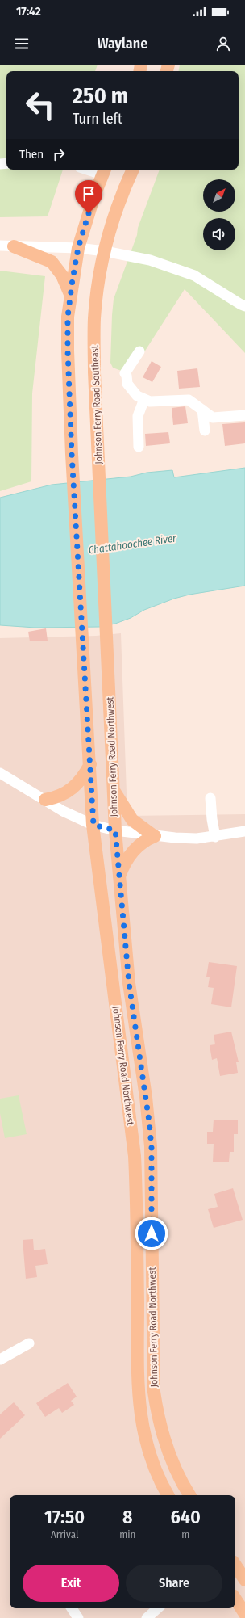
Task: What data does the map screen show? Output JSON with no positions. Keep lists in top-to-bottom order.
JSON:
{
  "streets": {
    "main road": ["Johnson Ferry Road Southeast", "Johnson Ferry Road Northwest"]
  },
  "crossings": [
    ["Johnson Ferry Road Southeast", "Johnson Ferry Road Northwest"]
  ],
  "water": ["Chattahoochee River"],
  "north": "top right",
  "page": {
    "status": "17:42",
    "header": "Waylane",
    "turn": ["250 m", "Turn left"],
    "then": "Then",
    "eta": [
      "17:50",
      "Arrival",
      "8",
      "min",
      "640",
      "m"
    ],
    "buttons": ["Exit", "Share"]
  }
}
